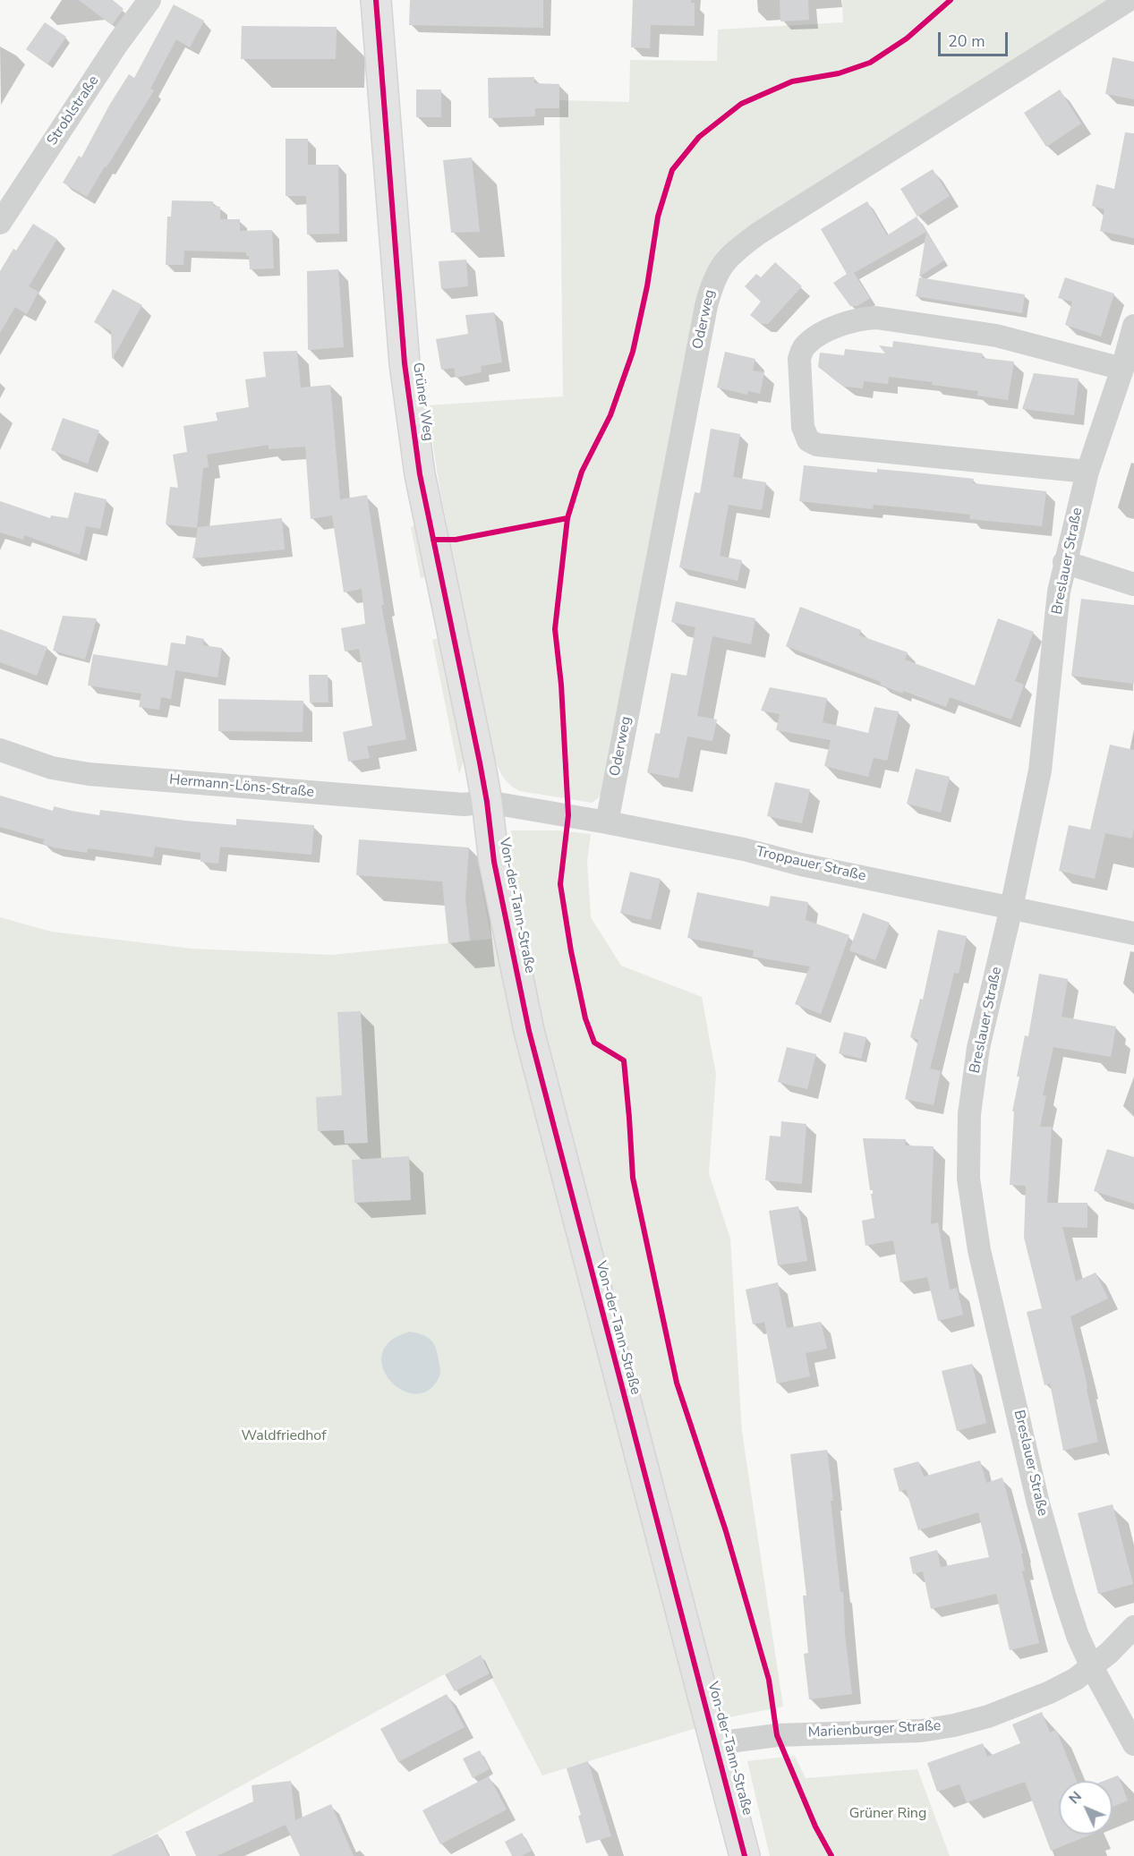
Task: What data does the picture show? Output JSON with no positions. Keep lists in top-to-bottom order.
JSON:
{
  "streets": {
    "street": [
      "Stroblstraße",
      "Oderweg",
      "Grüner Weg",
      "Breslauer Straße",
      "Hermann-Löns-Straße",
      "Troppauer Straße",
      "Von-der-Tann-Straße",
      "Marienburger Straße"
    ]
  },
  "crossings": [
    ["Oderweg", "Troppauer Straße"],
    ["Grüner Weg", "Hermann-Löns-Straße"],
    ["Grüner Weg", "Troppauer Straße"],
    ["Grüner Weg", "Von-der-Tann-Straße"],
    ["Breslauer Straße", "Troppauer Straße"],
    ["Breslauer Straße", "Marienburger Straße"],
    ["Hermann-Löns-Straße", "Troppauer Straße"],
    ["Hermann-Löns-Straße", "Von-der-Tann-Straße"],
    ["Troppauer Straße", "Von-der-Tann-Straße"],
    ["Von-der-Tann-Straße", "Marienburger Straße"]
  ],
  "parks": ["Waldfriedhof", "Grüner Ring"],
  "scale_bar": "20 m",
  "north": "top left"
}
